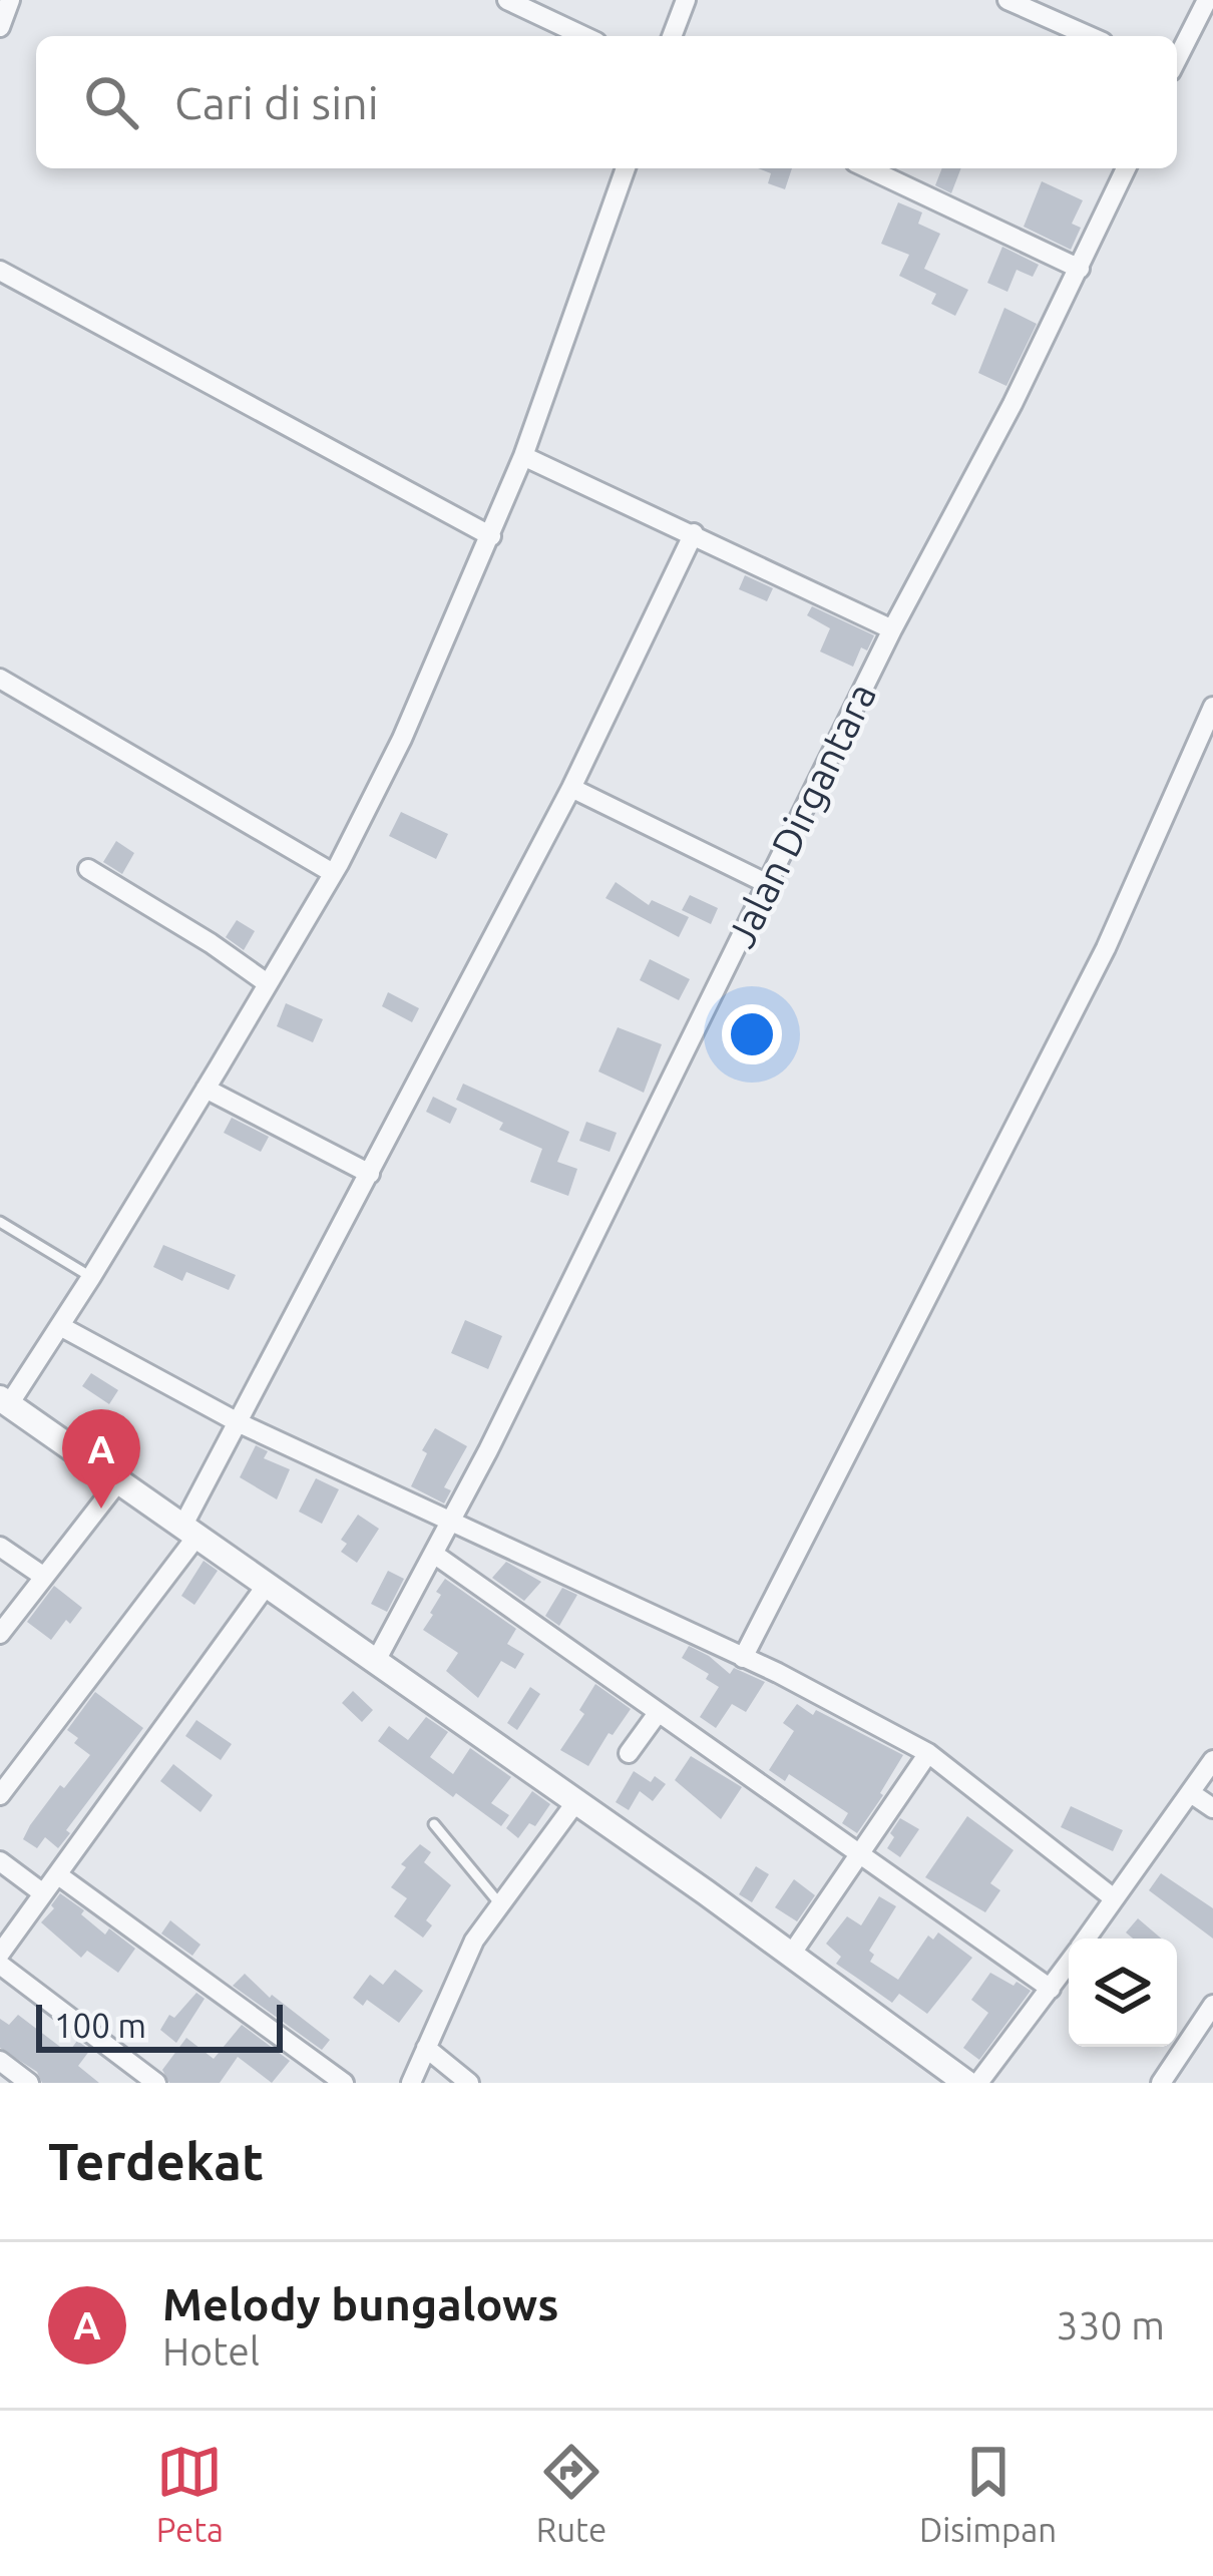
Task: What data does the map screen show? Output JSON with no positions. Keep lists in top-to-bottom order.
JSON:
{
  "streets": {
    "street": ["Jalan Dirgantara"]
  },
  "scale_bar": "100 m",
  "page": {
    "search": "Cari di sini",
    "pins": "A",
    "scale": "100 m",
    "heading": "Terdekat",
    "list": [
      {
        "mark": "A",
        "name": "Melody bungalows",
        "note": "Hotel",
        "value": "330 m"
      }
    ],
    "nav": ["Peta", "Rute", "Disimpan"]
  }
}
